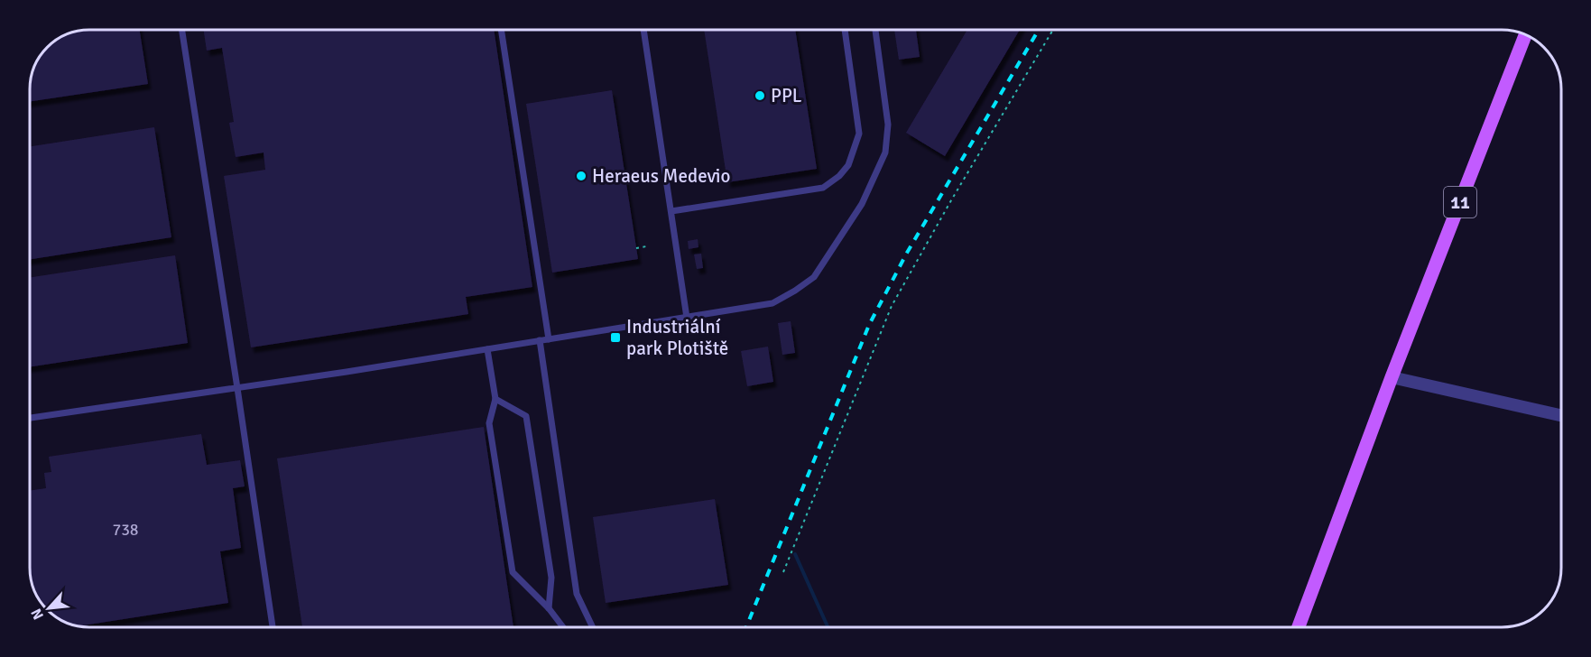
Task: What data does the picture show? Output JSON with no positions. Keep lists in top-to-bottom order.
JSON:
{
  "streets": {
    "main road": ["11"]
  },
  "places": {
    "other": ["PPL", "Heraeus Medevio"],
    "transit": ["Industriální park Plotiště"]
  },
  "house_numbers": ["738"],
  "north": "bottom left"
}
